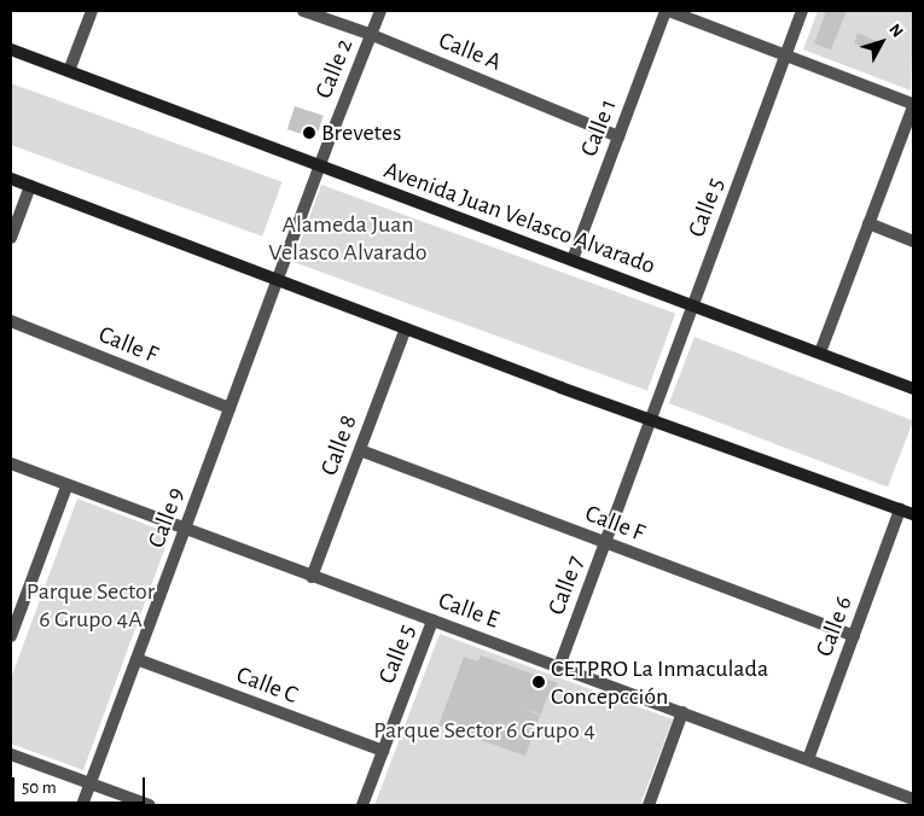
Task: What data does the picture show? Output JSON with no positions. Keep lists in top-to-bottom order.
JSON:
{
  "streets": {
    "street": [
      "Calle A",
      "Calle 2",
      "Calle 1",
      "Calle 5",
      "Avenida Juan Velasco Alvarado",
      "Calle F",
      "Calle 8",
      "Calle 9",
      "Calle 7",
      "Calle E",
      "Calle 6",
      "Calle C"
    ]
  },
  "crossings": [
    ["Calle A", "Calle 2"],
    ["Calle A", "Calle 1"],
    ["Calle 2", "Avenida Juan Velasco Alvarado"],
    ["Calle 2", "Calle 9"],
    ["Calle 1", "Avenida Juan Velasco Alvarado"],
    ["Calle 5", "Avenida Juan Velasco Alvarado"],
    ["Calle 5", "Calle 7"],
    ["Calle 5", "Calle E"],
    ["Calle 5", "Calle C"],
    ["Calle F", "Calle 8"],
    ["Calle F", "Calle 9"],
    ["Calle F", "Calle 7"],
    ["Calle F", "Calle 6"],
    ["Calle 8", "Calle E"],
    ["Calle 9", "Calle E"],
    ["Calle 9", "Calle C"],
    ["Calle 7", "Calle E"],
    ["Calle E", "Calle 6"]
  ],
  "parks": ["Alameda Juan Velasco Alvarado", "Parque Sector 6 Grupo 4A", "Parque Sector 6 Grupo 4"],
  "places": ["Brevetes", "CETPRO La Inmaculada Concepcción"],
  "scale_bar": "50 m",
  "north": "top right"
}
